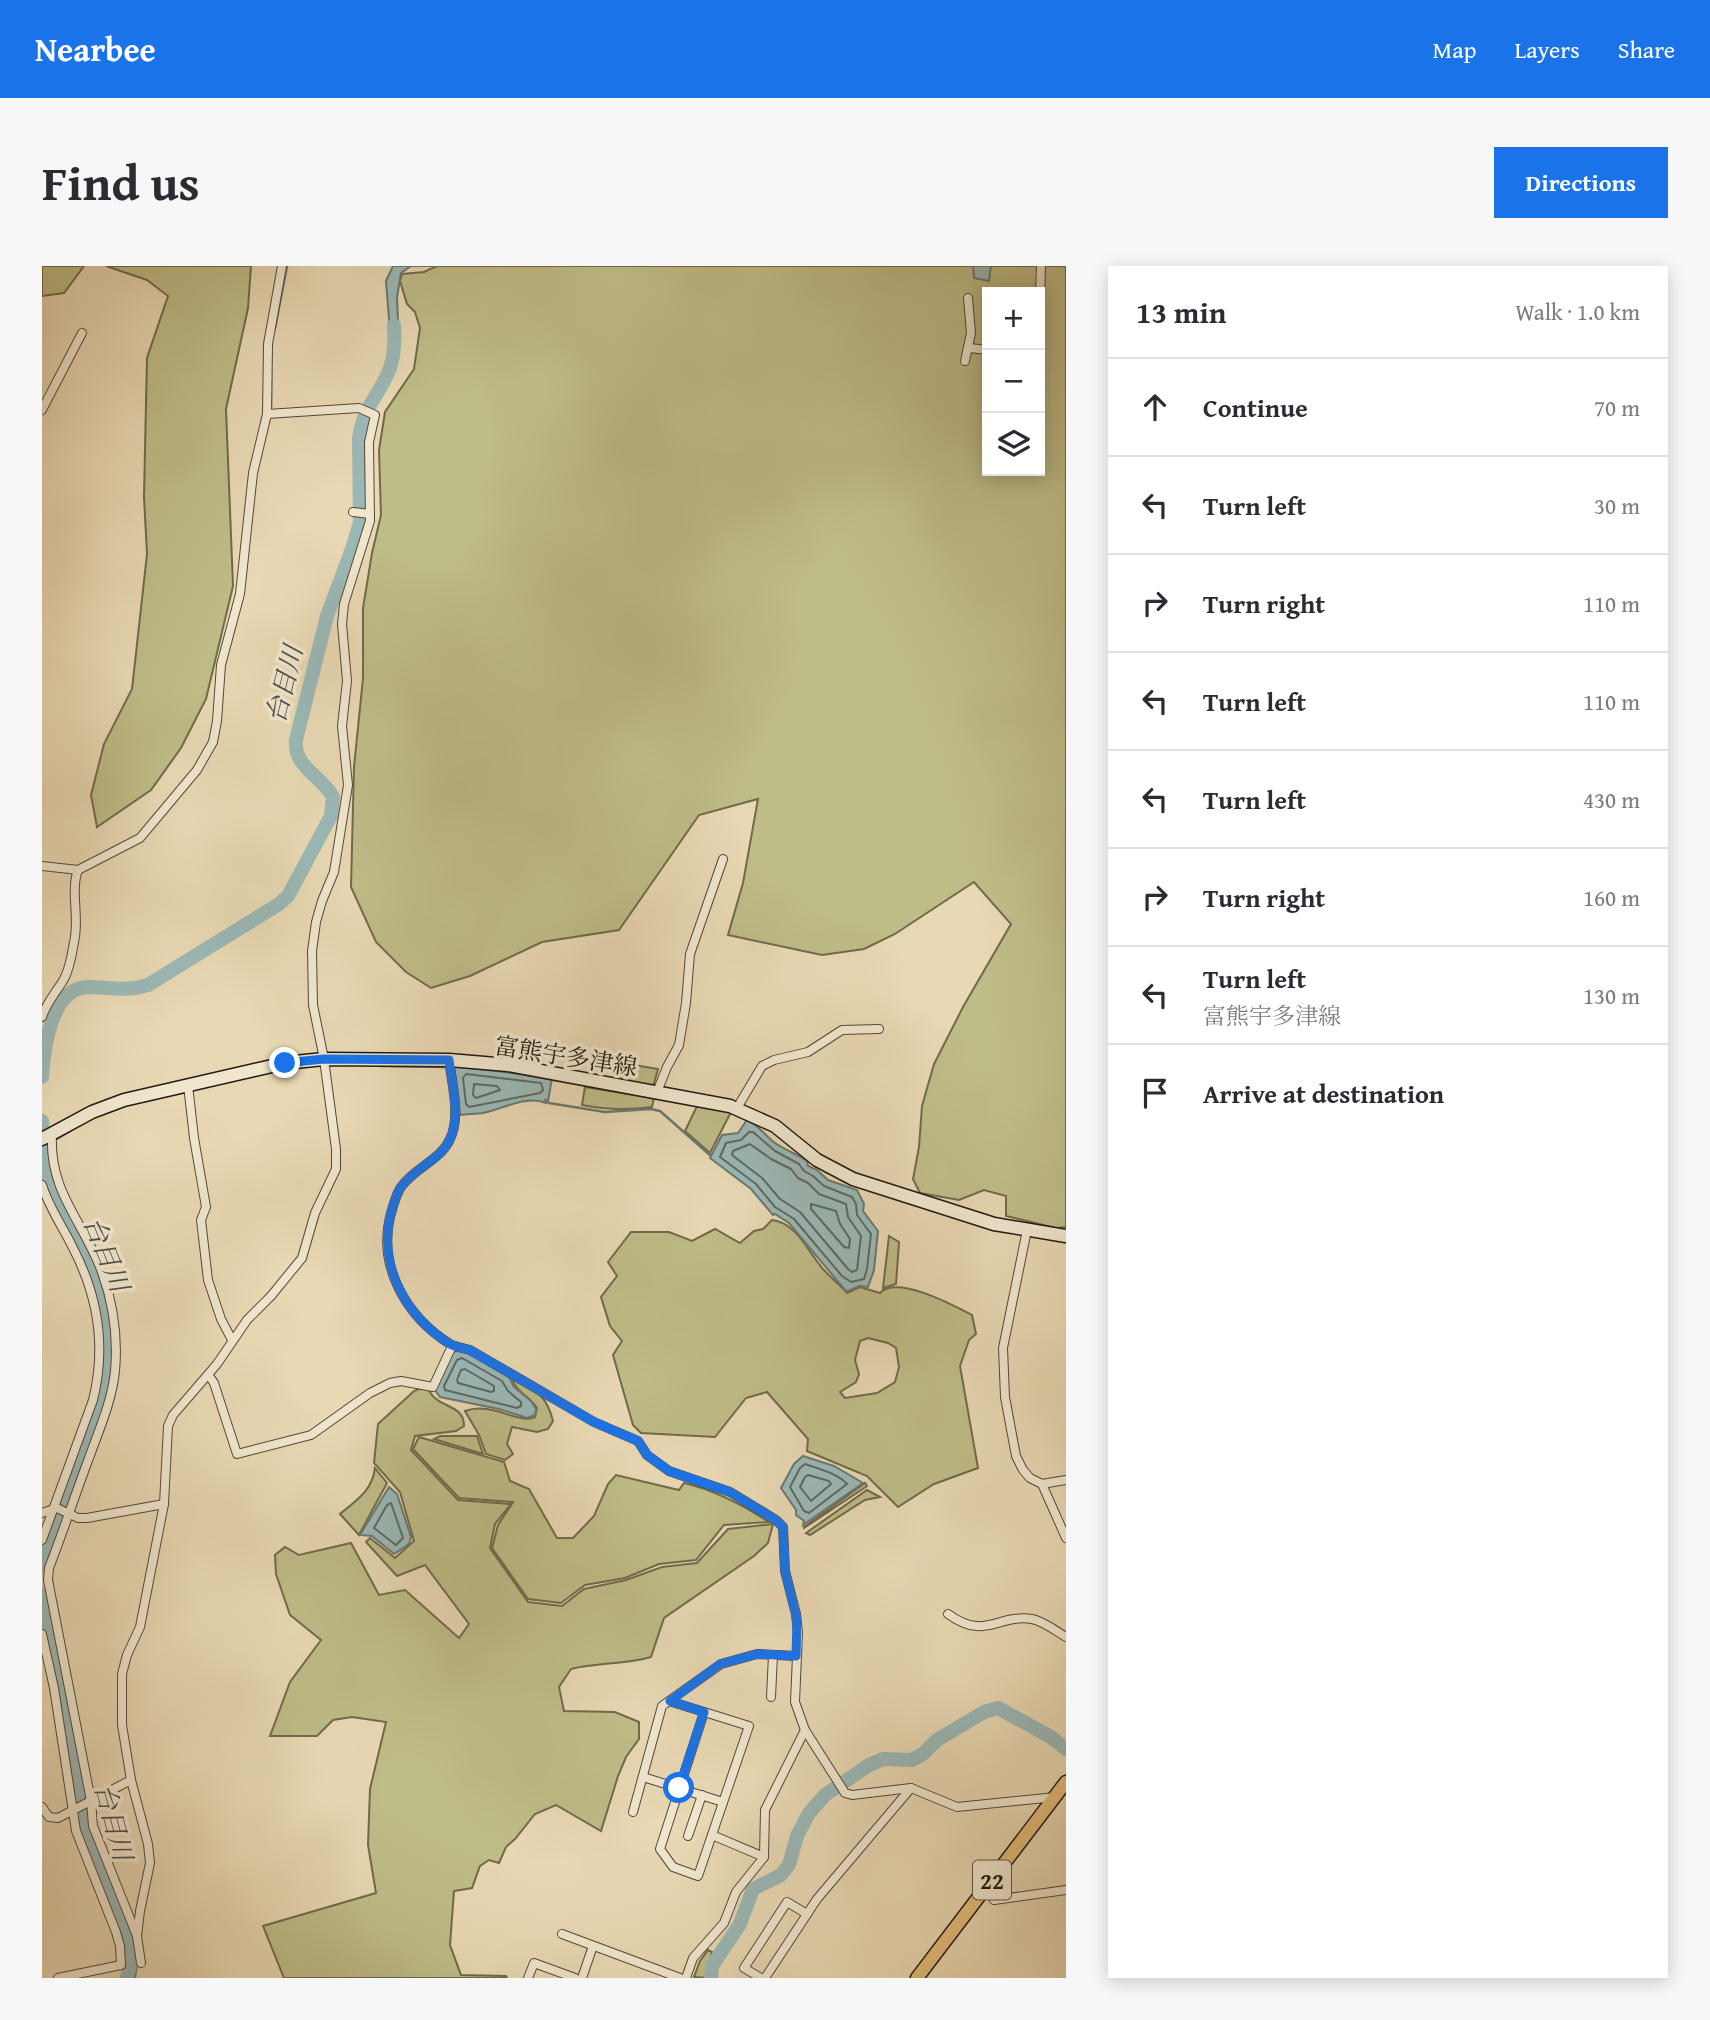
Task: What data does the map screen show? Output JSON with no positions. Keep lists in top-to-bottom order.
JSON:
{
  "streets": {
    "main road": ["富熊宇多津線", "22"]
  },
  "water": ["台目川"],
  "page": {
    "header": "Nearbee",
    "nav": ["Map", "Layers", "Share"],
    "title": "Find us",
    "buttons": "Directions",
    "heading": ["13 min", "Walk · 1.0 km"],
    "map_buttons": ["+", "−"],
    "list": [
      ["Continue", "70 m"],
      ["Turn left", "30 m"],
      ["Turn right", "110 m"],
      ["Turn left", "110 m"],
      ["Turn left", "430 m"],
      ["Turn right", "160 m"],
      ["Turn left", "富熊宇多津線", "130 m"],
      "Arrive at destination"
    ]
  }
}
